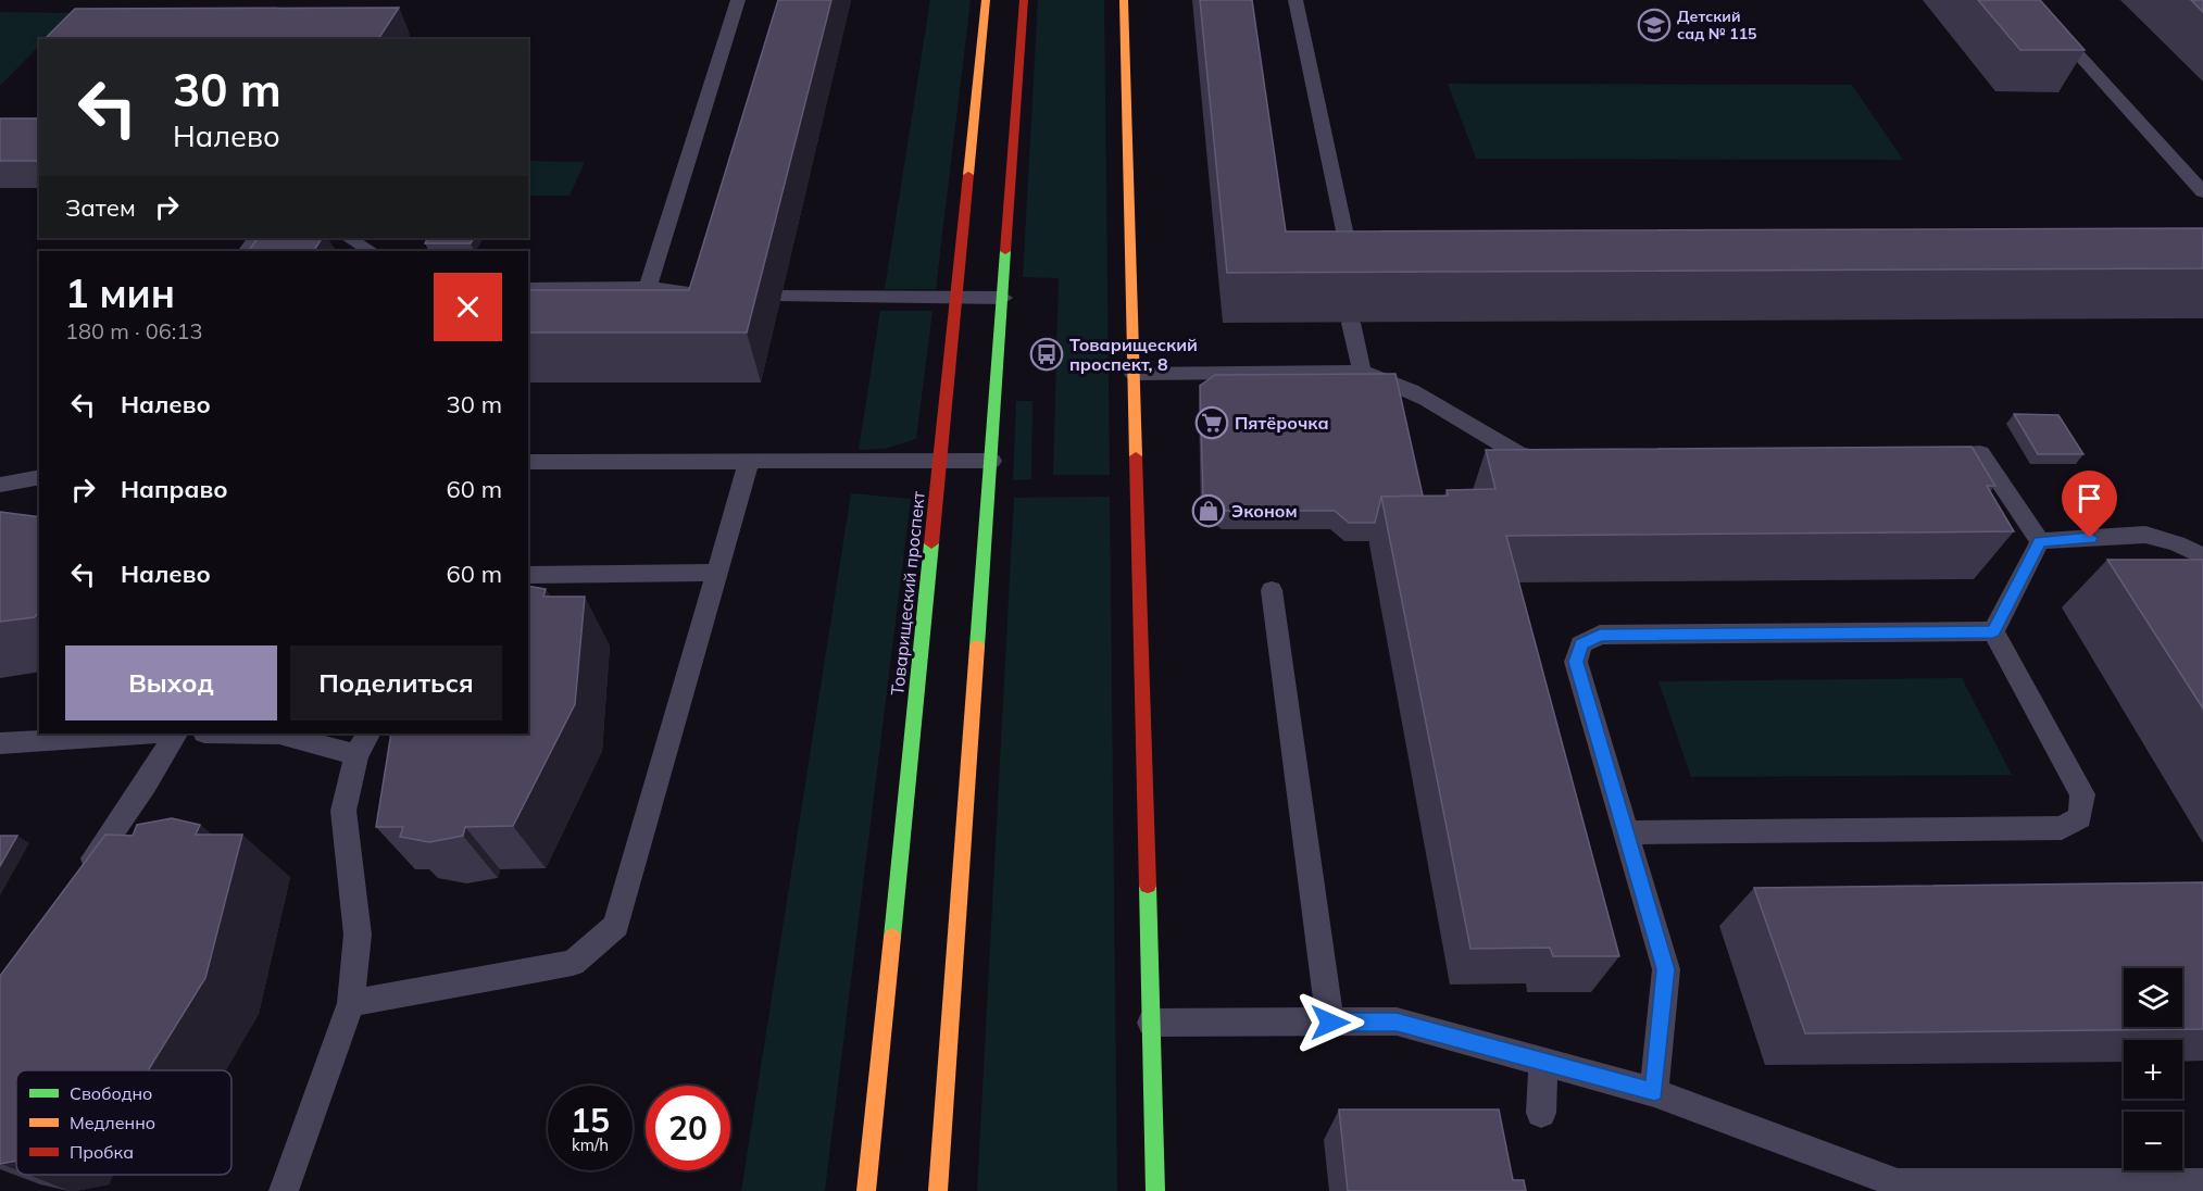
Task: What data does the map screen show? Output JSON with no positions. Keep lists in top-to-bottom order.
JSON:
{
  "streets": {
    "street": ["Товарищеский проспект"]
  },
  "places": {
    "school or university": ["Детский сад № 115"],
    "bus stop": ["Товарищеский проспект, 8"],
    "supermarket": ["Пятёрочка"],
    "shop": ["Эконом"]
  },
  "legend": ["Свободно", "Медленно", "Пробка"],
  "page": {
    "turn": ["30 m", "Налево"],
    "then": "Затем",
    "heading": ["1 мин", "180 m · 06:13"],
    "list": [
      {
        "name": "Налево",
        "value": "30 m"
      },
      {
        "name": "Направо",
        "value": "60 m"
      },
      {
        "name": "Налево",
        "value": "60 m"
      }
    ],
    "buttons": ["Выход", "Поделиться"],
    "map_buttons": ["+", "−"],
    "speed": "15 km/h",
    "limit": "20"
  }
}
